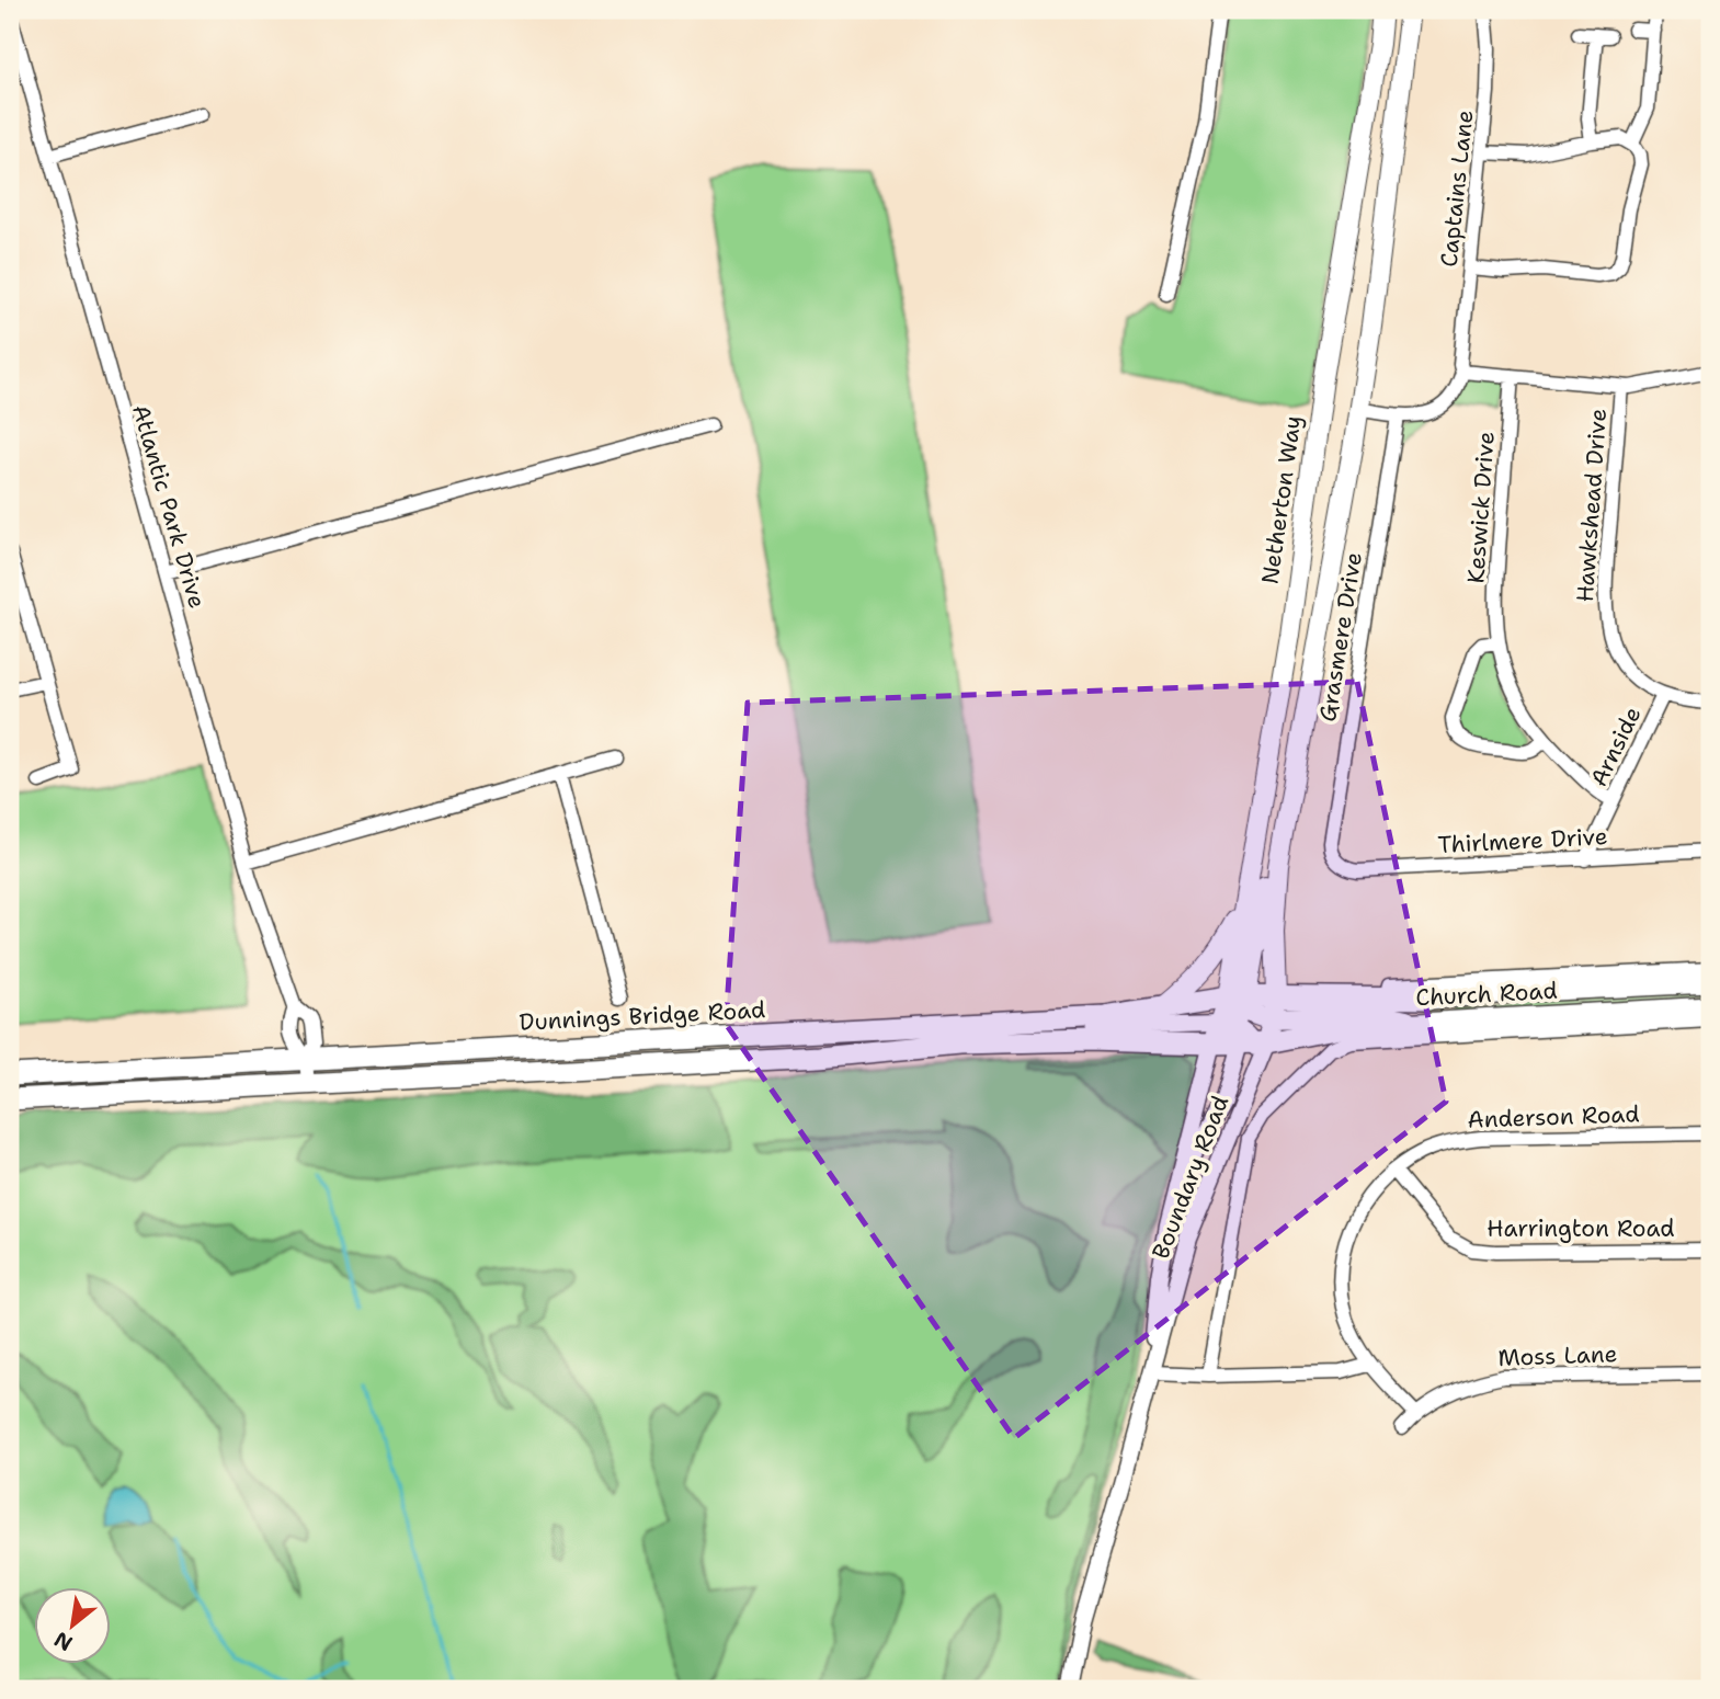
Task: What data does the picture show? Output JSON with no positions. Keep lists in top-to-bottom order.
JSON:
{
  "streets": {
    "highway": ["Church Road", "Dunnings Bridge Road"],
    "main road": ["Netherton Way"],
    "street": [
      "Captains Lane",
      "Hawkshead Drive",
      "Atlantic Park Drive",
      "Keswick Drive",
      "Grasmere Drive",
      "Arnside",
      "Thirlmere Drive",
      "Anderson Road",
      "Boundary Road",
      "Harrington Road",
      "Moss Lane"
    ]
  },
  "crossings": [
    ["Netherton Way", "Church Road"],
    ["Netherton Way", "Dunnings Bridge Road"],
    ["Netherton Way", "Boundary Road"],
    ["Hawkshead Drive", "Arnside"],
    ["Atlantic Park Drive", "Dunnings Bridge Road"],
    ["Keswick Drive", "Arnside"],
    ["Grasmere Drive", "Thirlmere Drive"],
    ["Arnside", "Thirlmere Drive"],
    ["Church Road", "Dunnings Bridge Road"],
    ["Church Road", "Boundary Road"],
    ["Dunnings Bridge Road", "Boundary Road"],
    ["Anderson Road", "Harrington Road"]
  ],
  "north": "bottom left"
}
